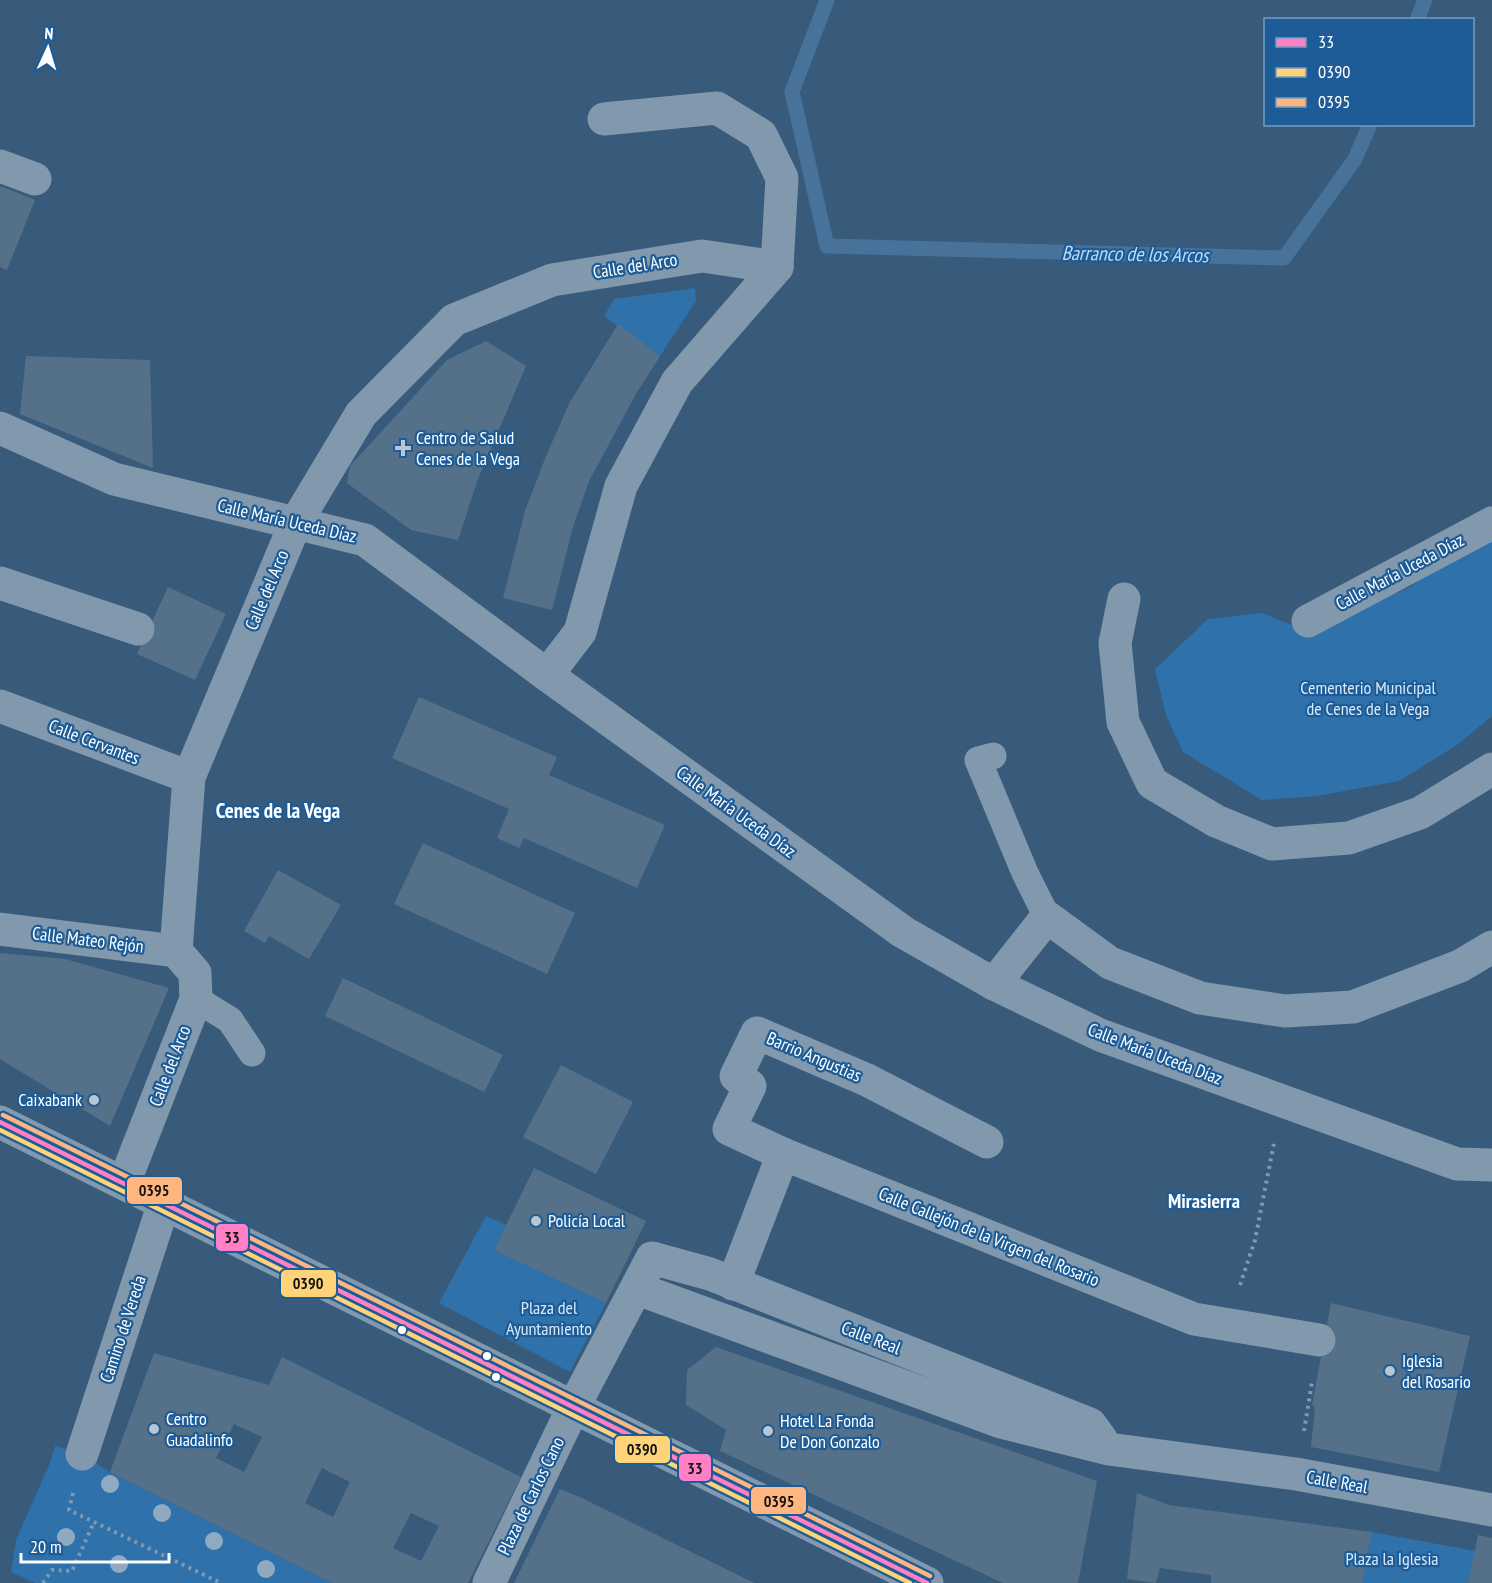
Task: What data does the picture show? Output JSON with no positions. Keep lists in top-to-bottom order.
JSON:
{
  "streets": {
    "street": [
      "Calle del Arco",
      "Calle María Uceda Díaz",
      "Calle Cervantes",
      "Calle Mateo Rejón",
      "Barrio Angustias",
      "Calle Callejón de la Virgen del Rosario",
      "Camino de Vereda",
      "Calle Real",
      "Plaza de Carlos Cano"
    ]
  },
  "crossings": [
    ["Calle del Arco", "Calle María Uceda Díaz"],
    ["Calle del Arco", "Calle Cervantes"],
    ["Calle del Arco", "Calle Mateo Rejón"],
    ["Barrio Angustias", "Calle Callejón de la Virgen del Rosario"],
    ["Calle Real", "Plaza de Carlos Cano"]
  ],
  "districts": ["Cenes de la Vega", "Mirasierra"],
  "water": ["Barranco de los Arcos"],
  "parks": ["Cementerio Municipal de Cenes de la Vega", "Plaza del Ayuntamiento", "Plaza la Iglesia"],
  "places": {
    "health": ["Centro de Salud Cenes de la Vega"],
    "other": [
      "Caixabank",
      "Policía Local",
      "Iglesia del Rosario",
      "Centro Guadalinfo",
      "Hotel La Fonda De Don Gonzalo"
    ]
  },
  "lines": ["transit line 0395", "transit line 33", "transit line 0390"],
  "legend": ["33", "0390", "0395"],
  "scale_bar": "20 m",
  "north": "top"
}
